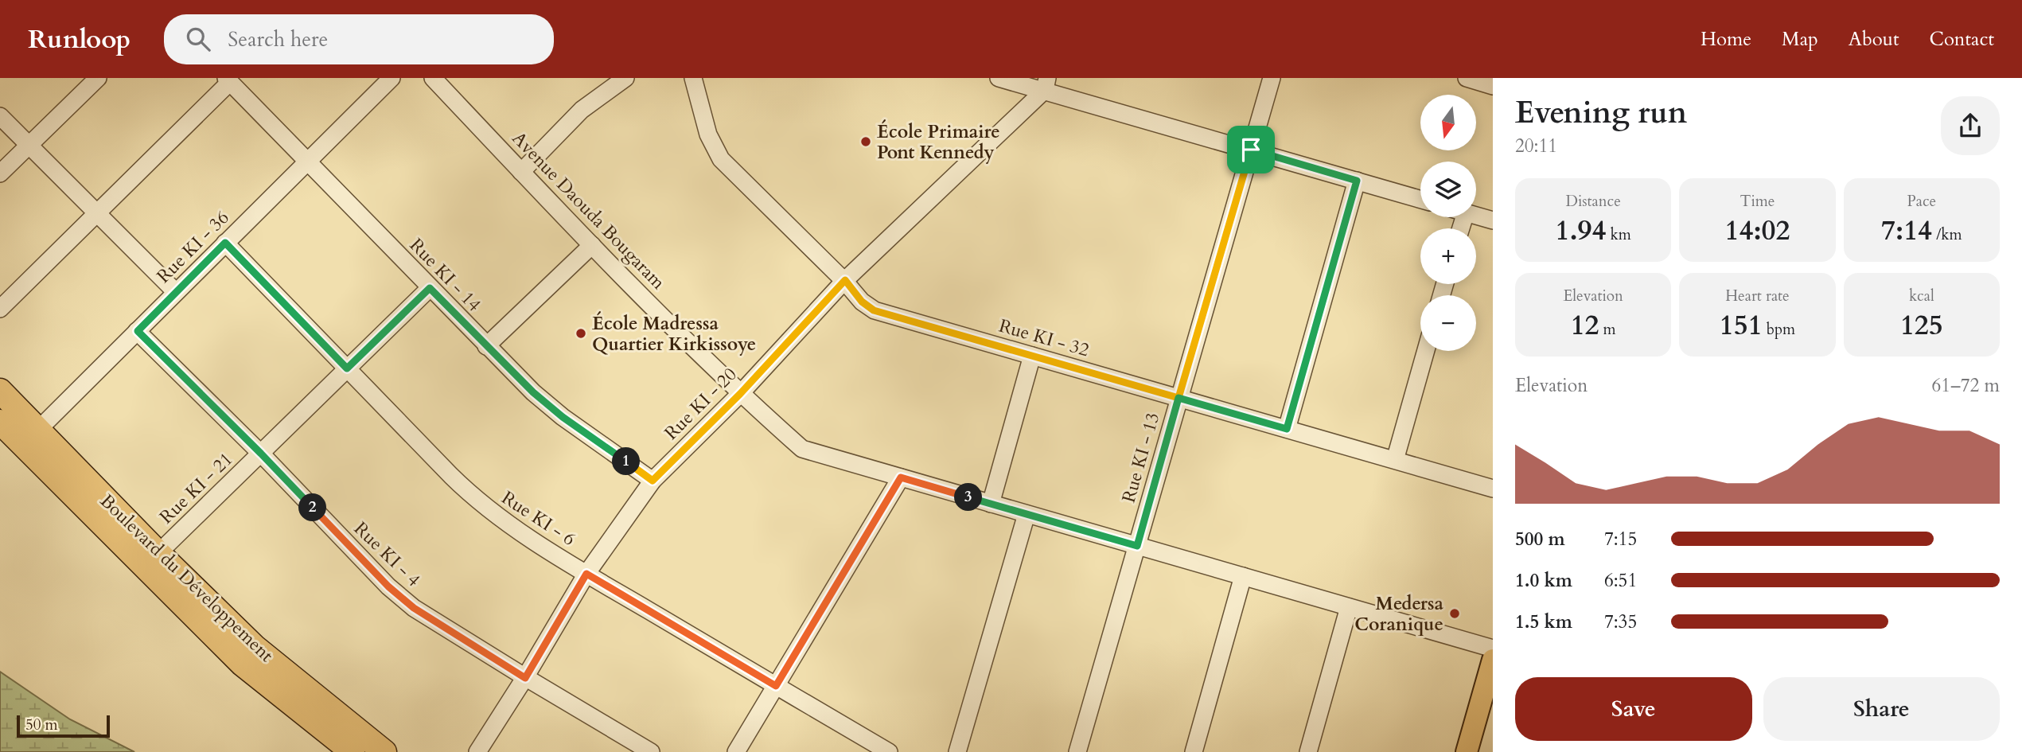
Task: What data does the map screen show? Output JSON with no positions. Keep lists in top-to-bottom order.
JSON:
{
  "streets": {
    "highway": ["Boulevard du Développement"],
    "street": [
      "Avenue Daouda Bougaram",
      "Rue KI - 36",
      "Rue KI - 14",
      "Rue KI - 32",
      "Rue KI - 20",
      "Rue KI - 13",
      "Rue KI - 21",
      "Rue KI - 6",
      "Rue KI - 4"
    ]
  },
  "crossings": [
    ["Avenue Daouda Bougaram", "Rue KI - 20"],
    ["Avenue Daouda Bougaram", "Rue KI - 13"],
    ["Rue KI - 36", "Rue KI - 14"],
    ["Rue KI - 36", "Rue KI - 6"],
    ["Rue KI - 36", "Rue KI - 4"],
    ["Rue KI - 36", "Boulevard du Développement"],
    ["Rue KI - 14", "Rue KI - 20"],
    ["Rue KI - 14", "Rue KI - 21"],
    ["Rue KI - 32", "Rue KI - 20"],
    ["Rue KI - 32", "Rue KI - 13"],
    ["Rue KI - 20", "Rue KI - 6"],
    ["Rue KI - 20", "Rue KI - 4"],
    ["Rue KI - 21", "Rue KI - 6"],
    ["Rue KI - 21", "Rue KI - 4"],
    ["Rue KI - 21", "Boulevard du Développement"]
  ],
  "places": ["École Primaire Pont Kennedy", "École Madressa Quartier Kirkissoye", "Medersa Coranique"],
  "scale_bar": "50 m",
  "north": "bottom",
  "page": {
    "header": "Runloop",
    "search": "Search here",
    "nav": [
      "Home",
      "Map",
      "About",
      "Contact"
    ],
    "heading": ["Evening run", "20:11"],
    "map_buttons": ["+", "−"],
    "stats": [
      ["Distance", "1.94 km"],
      ["Time", "14:02"],
      ["Pace", "7:14 /km"],
      ["Elevation", "12 m"],
      ["Heart rate", "151 bpm"],
      ["kcal", "125"]
    ],
    "chart": ["Elevation", "61–72 m"],
    "pins": ["1", "3", "2"],
    "list": [
      {
        "name": "500 m",
        "note": "7:15"
      },
      {
        "name": "1.0 km",
        "note": "6:51"
      },
      {
        "name": "1.5 km",
        "note": "7:35"
      }
    ],
    "buttons": ["Save", "Share"],
    "scale": "50 m"
  }
}
